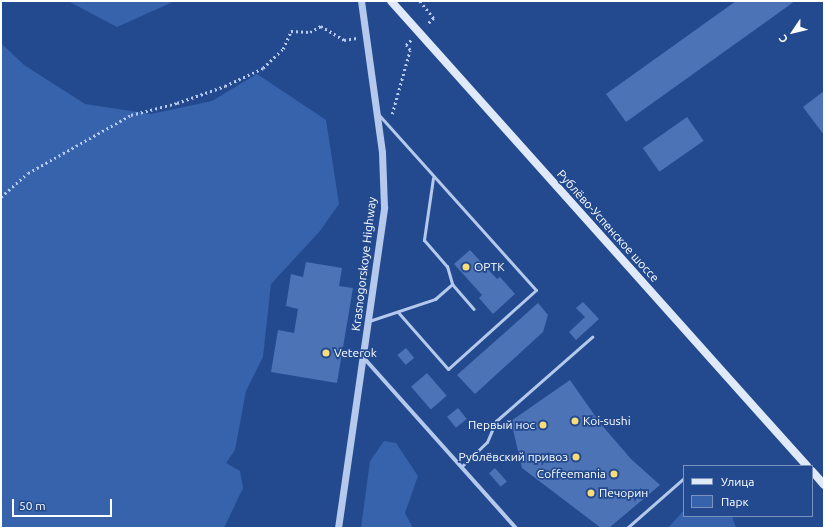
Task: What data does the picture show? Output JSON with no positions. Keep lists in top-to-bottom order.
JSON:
{
  "streets": {
    "main road": ["Рублёво-Успенское шоссе"],
    "street": ["Krasnogorskoye Highway"]
  },
  "places": [
    "ОРТК",
    "Veterok",
    "Koi-sushi",
    "Первый нос",
    "Рублёвский привоз",
    "Coffeemania",
    "Печорин"
  ],
  "legend": ["Улица", "Парк"],
  "scale_bar": "50 m",
  "north": "bottom left"
}
